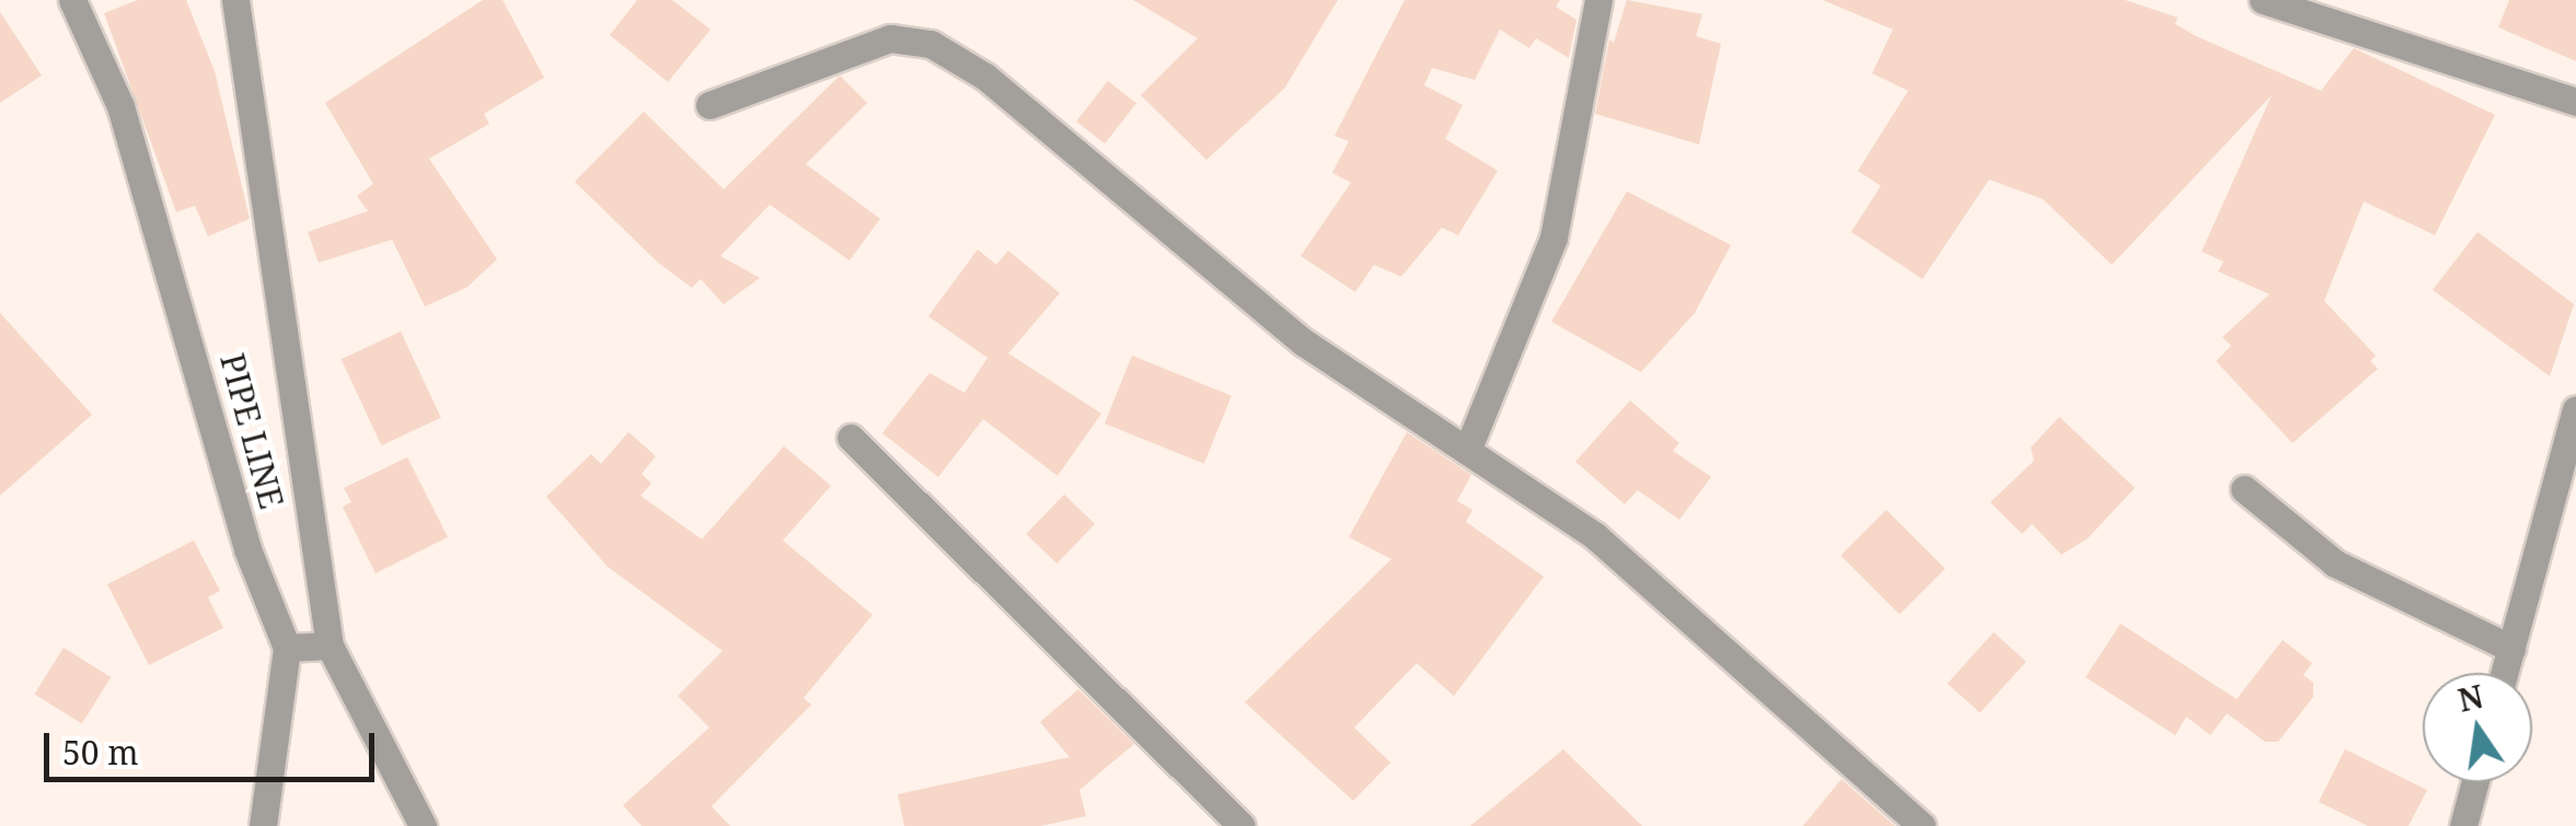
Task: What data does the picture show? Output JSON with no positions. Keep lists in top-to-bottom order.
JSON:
{
  "streets": {
    "street": ["PIPE LINE"]
  },
  "scale_bar": "50 m",
  "north": "top"
}
